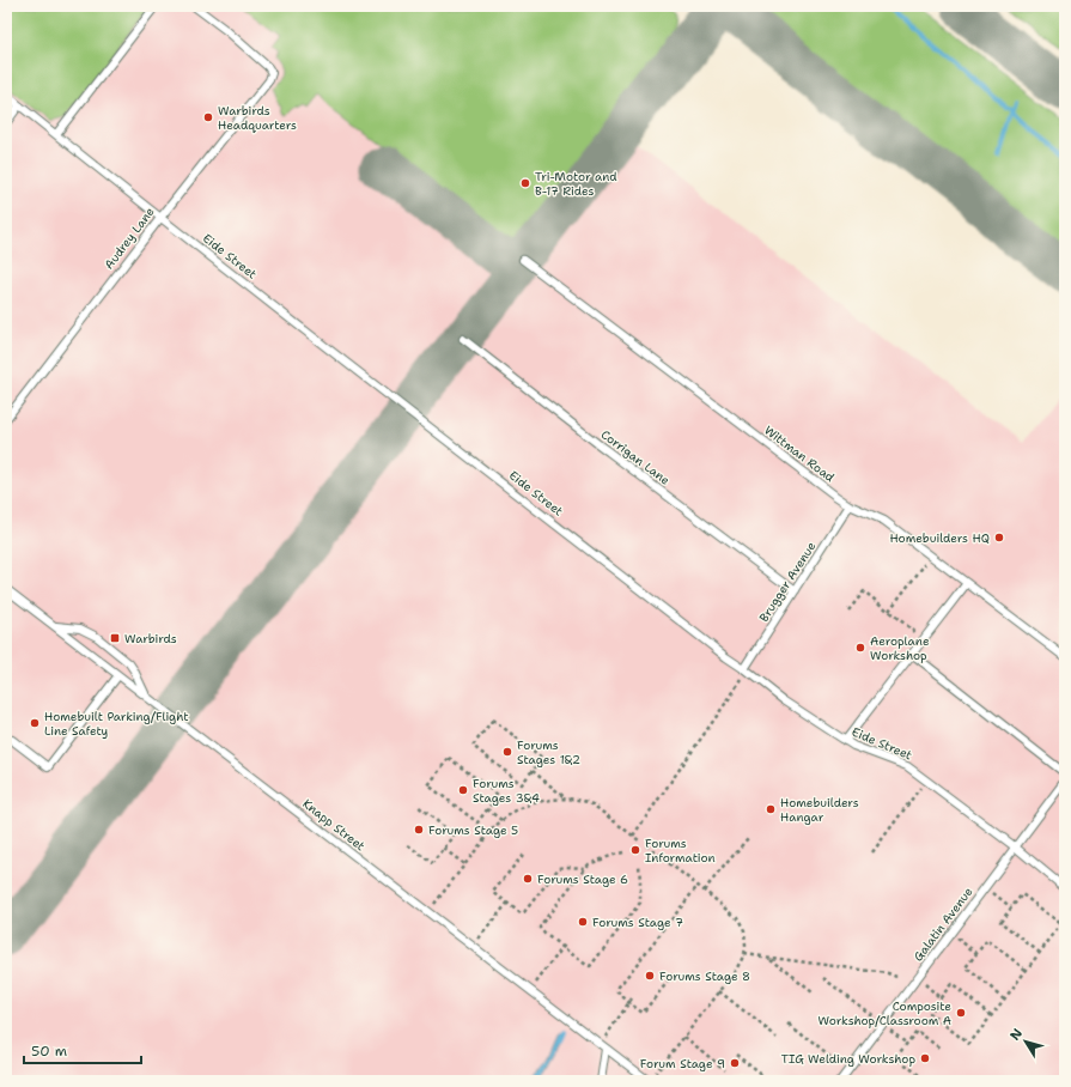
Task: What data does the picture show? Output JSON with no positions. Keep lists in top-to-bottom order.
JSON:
{
  "streets": {
    "lane": [
      "Audrey Lane",
      "Eide Street",
      "Wittman Road",
      "Corrigan Lane",
      "Brugger Avenue",
      "Knapp Street",
      "Galatin Avenue"
    ]
  },
  "crossings": [
    ["Audrey Lane", "Eide Street"],
    ["Eide Street", "Brugger Avenue"],
    ["Eide Street", "Galatin Avenue"],
    ["Wittman Road", "Brugger Avenue"],
    ["Corrigan Lane", "Brugger Avenue"]
  ],
  "places": {
    "other": [
      "Warbirds Headquarters",
      "Tri-Motor and B-17 Rides",
      "Homebuilders HQ",
      "Aeroplane Workshop",
      "Homebuilt Parking/Flight Line Safety",
      "Forums Stages 1&2",
      "Forums Stages 3&4",
      "Homebuilders Hangar",
      "Forums Stage 5",
      "Forums Information",
      "Forums Stage 6",
      "Forums Stage 7",
      "Forums Stage 8",
      "Composite Workshop/Classroom A",
      "TIG Welding Workshop",
      "Forum Stage 9"
    ],
    "transit": ["Warbirds"]
  },
  "scale_bar": "50 m",
  "north": "top left"
}
